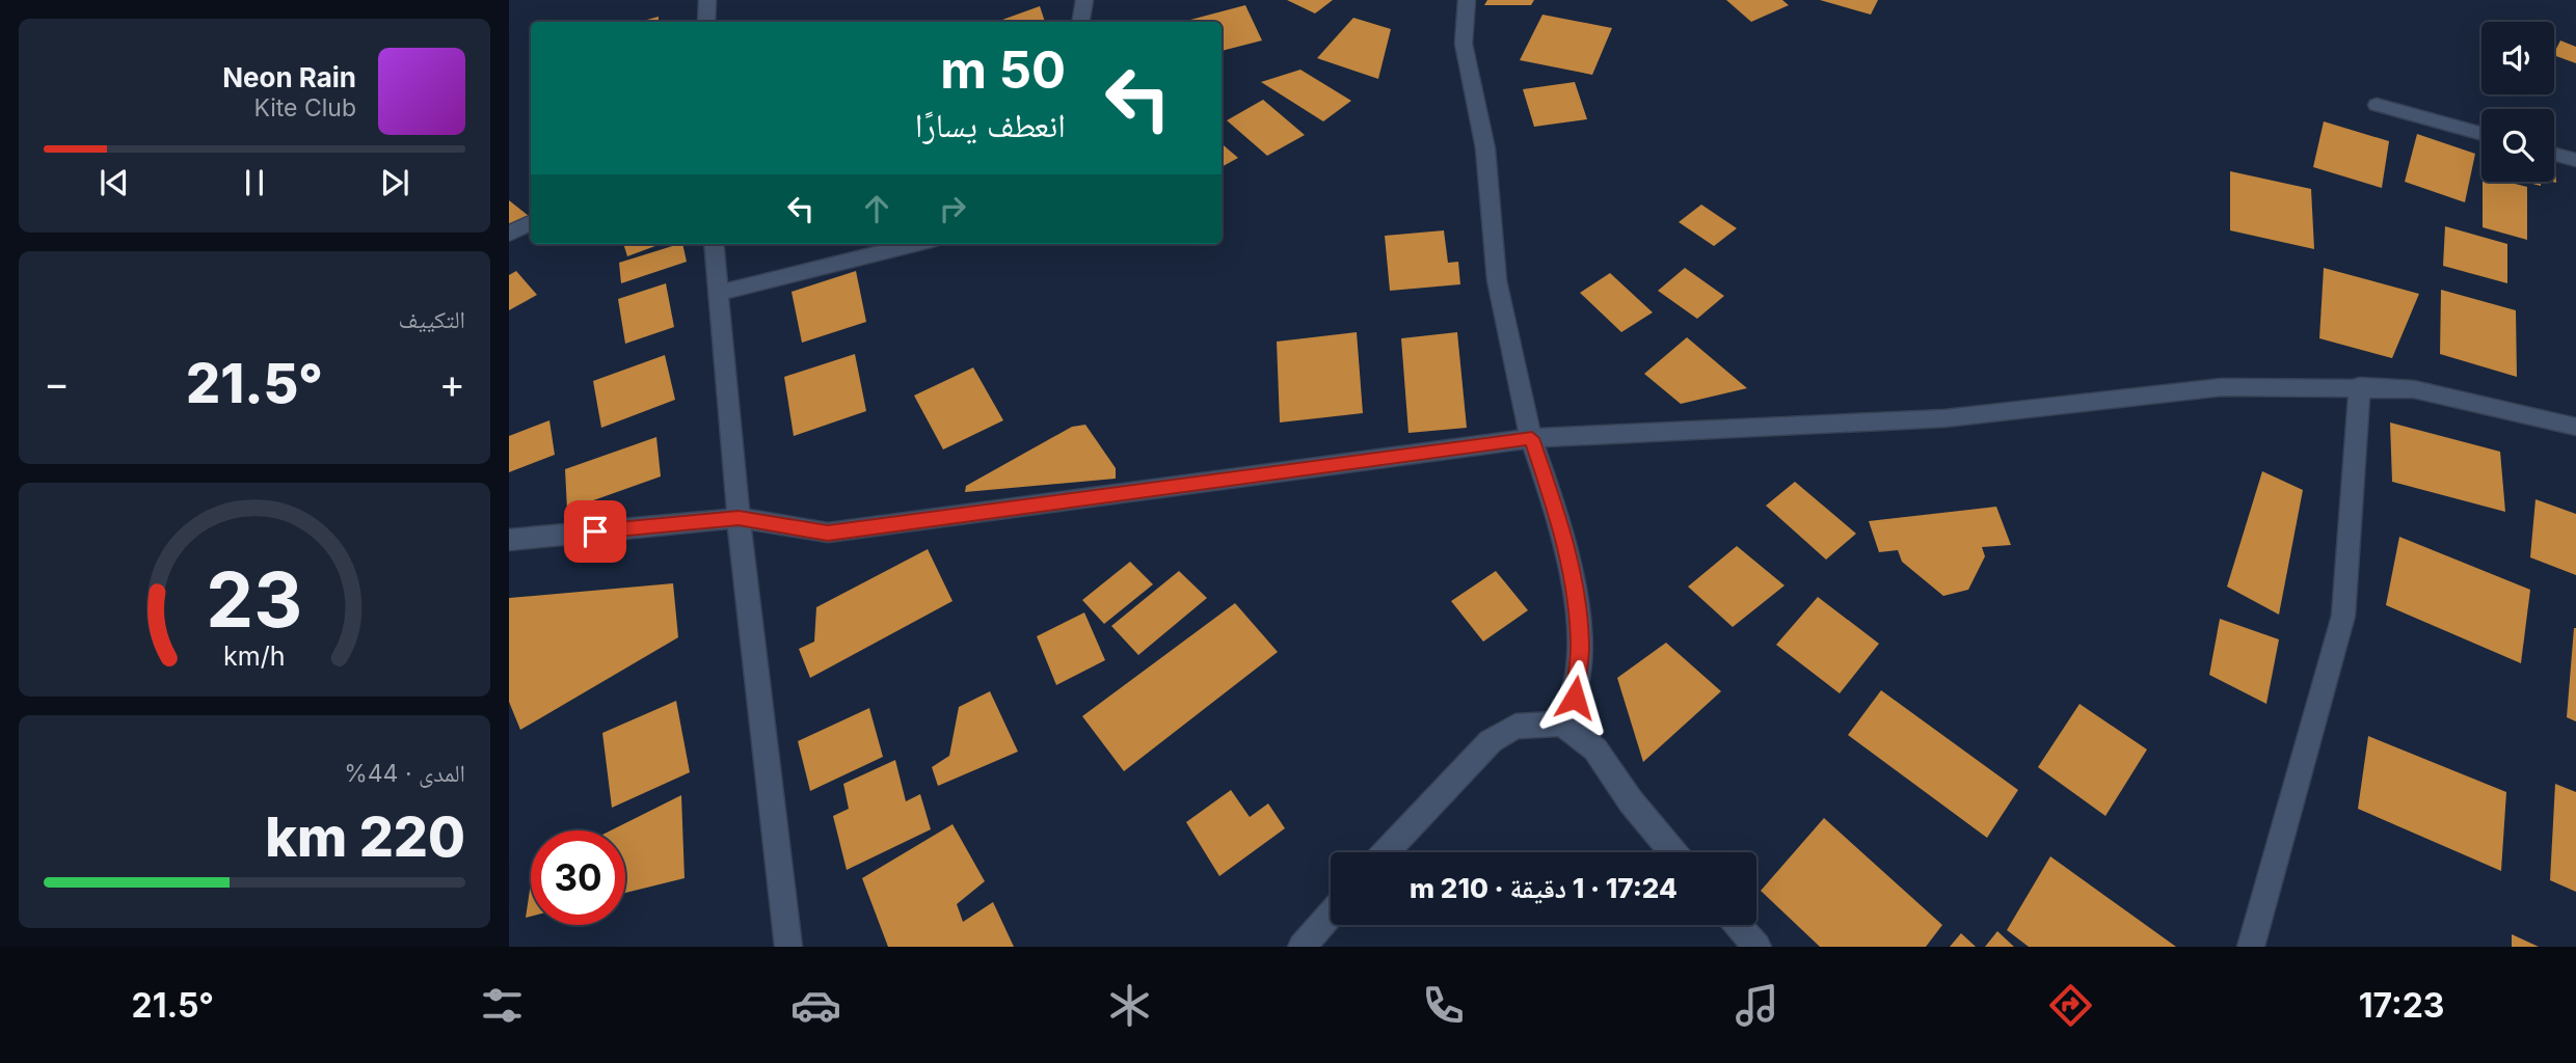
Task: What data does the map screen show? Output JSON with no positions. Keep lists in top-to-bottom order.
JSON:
{
  "page": {
    "turn": ["50 m", "انعطف يسارًا"],
    "song": ["Neon Rain", "Kite Club"],
    "tile": [
      "التكييف",
      ["المدى · 44%", "220 km"]
    ],
    "heat": ["−", "21.5°", "+"],
    "limit": "30",
    "trip": "17:24 · 1 دقيقة · 210 m",
    "tabs": ["17:23", "21.5°"],
    "gauge": ["23", "km/h"]
  }
}
